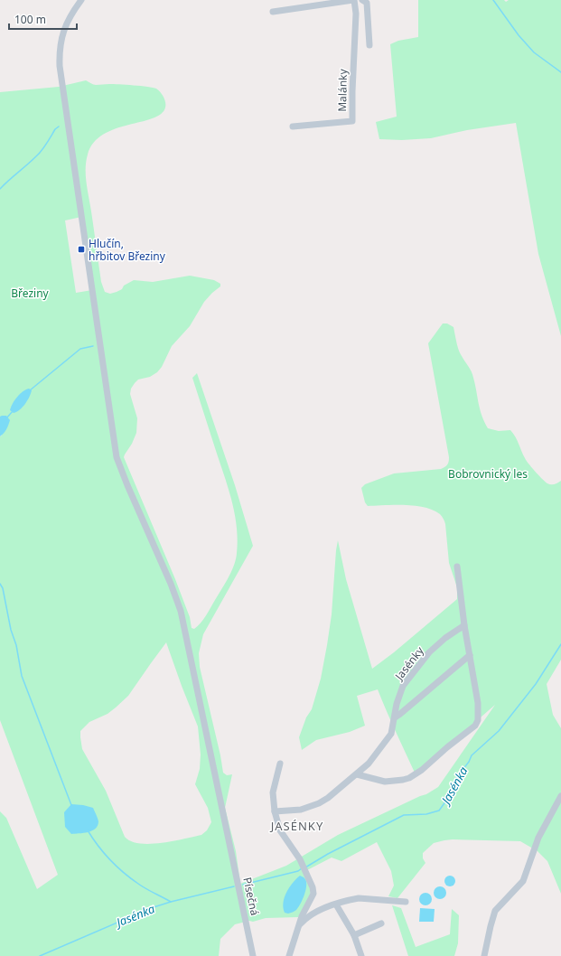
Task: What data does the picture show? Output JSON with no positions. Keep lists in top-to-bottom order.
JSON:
{
  "streets": {
    "street": ["Malánky", "Jasénky", "Písečná"]
  },
  "districts": ["JASÉNKY"],
  "water": ["Jasénka"],
  "parks": ["Březiny", "Bobrovnický les"],
  "places": {
    "transit": ["Hlučín, hřbitov Březiny"]
  },
  "scale_bar": "100 m"
}
